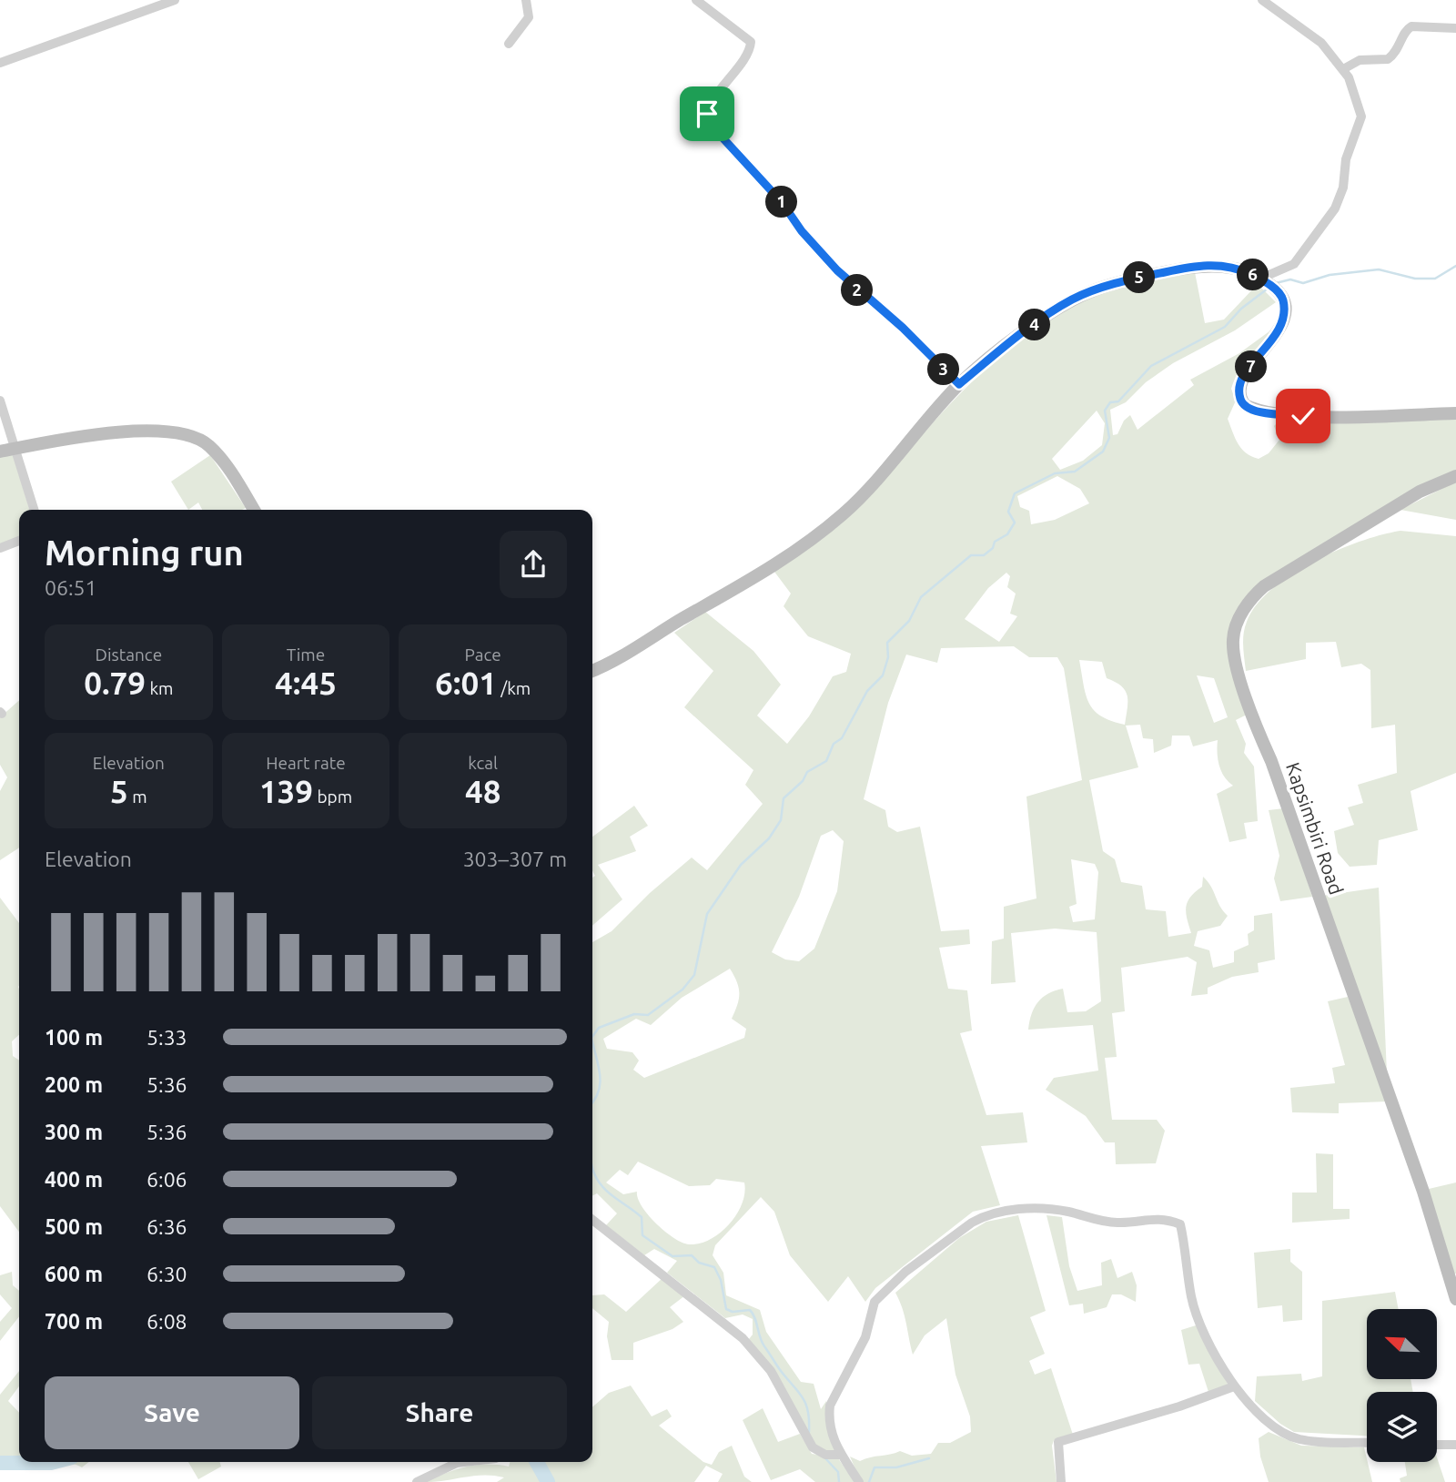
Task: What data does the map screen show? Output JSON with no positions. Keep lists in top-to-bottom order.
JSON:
{
  "streets": {
    "street": ["Kapsimbiri Road"]
  },
  "north": "top left",
  "page": {
    "pins": [
      "1",
      "6",
      "5",
      "2",
      "4",
      "7",
      "3"
    ],
    "heading": ["Morning run", "06:51"],
    "stats": [
      ["Distance", "0.79 km"],
      ["Time", "4:45"],
      ["Pace", "6:01 /km"],
      ["Elevation", "5 m"],
      ["Heart rate", "139 bpm"],
      ["kcal", "48"]
    ],
    "chart": ["Elevation", "303–307 m"],
    "list": [
      {
        "name": "100 m",
        "note": "5:33"
      },
      {
        "name": "200 m",
        "note": "5:36"
      },
      {
        "name": "300 m",
        "note": "5:36"
      },
      {
        "name": "400 m",
        "note": "6:06"
      },
      {
        "name": "500 m",
        "note": "6:36"
      },
      {
        "name": "600 m",
        "note": "6:30"
      },
      {
        "name": "700 m",
        "note": "6:08"
      }
    ],
    "buttons": ["Save", "Share"]
  }
}
